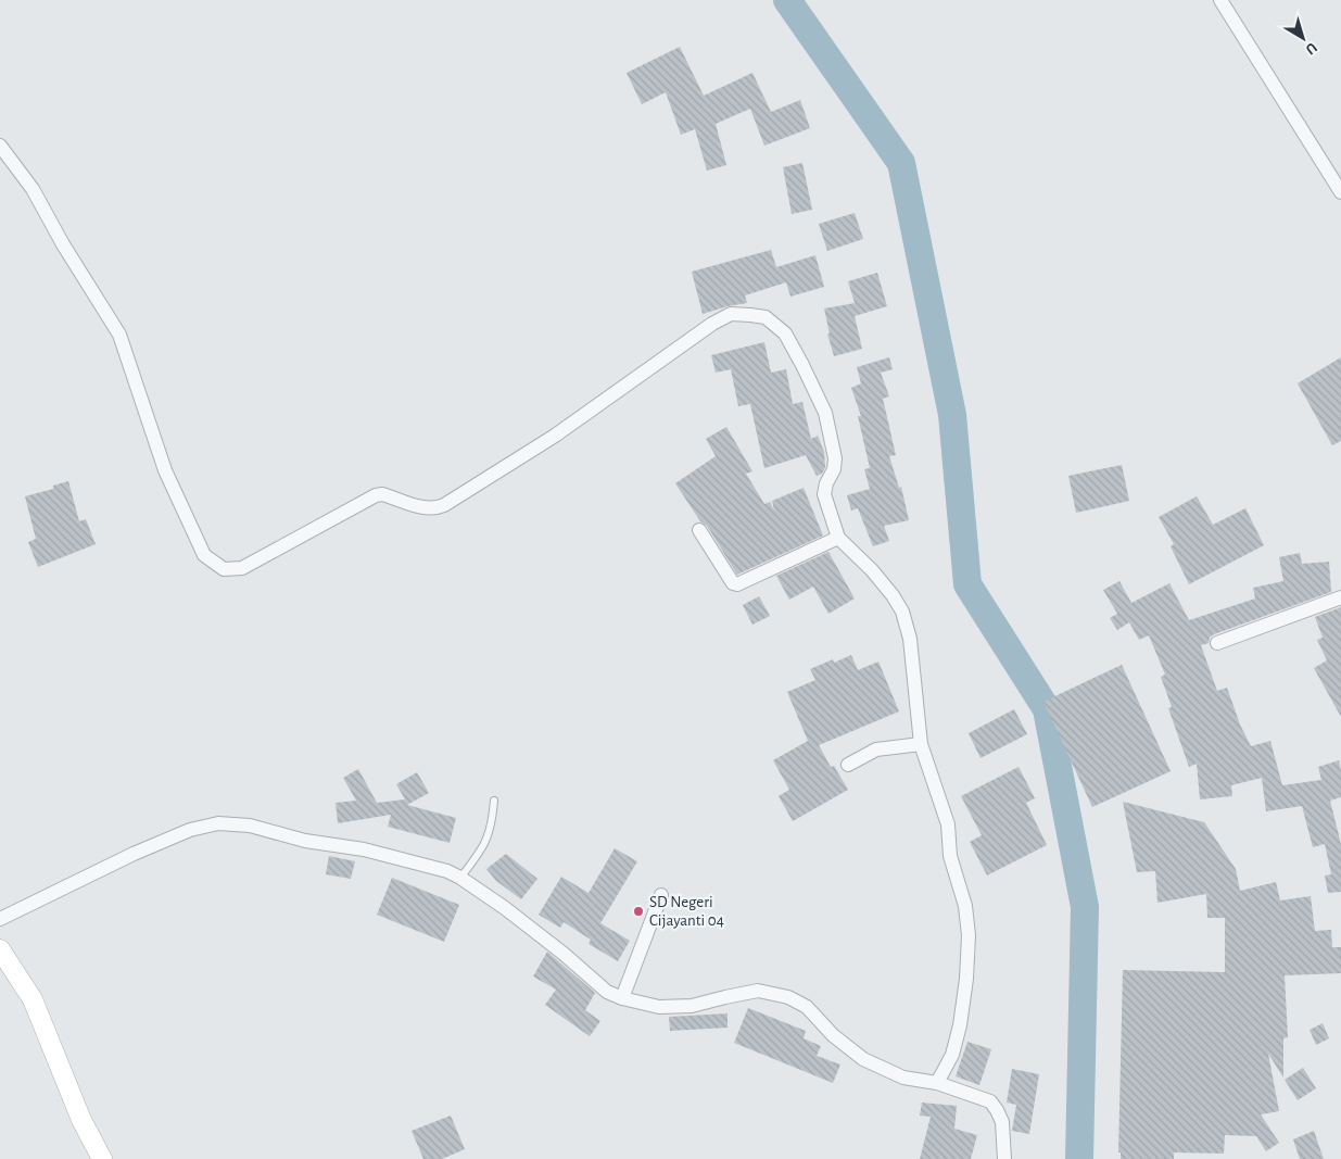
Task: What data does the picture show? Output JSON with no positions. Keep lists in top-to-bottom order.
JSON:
{
  "places": ["SD Negeri Cijayanti 04"],
  "north": "bottom right"
}
